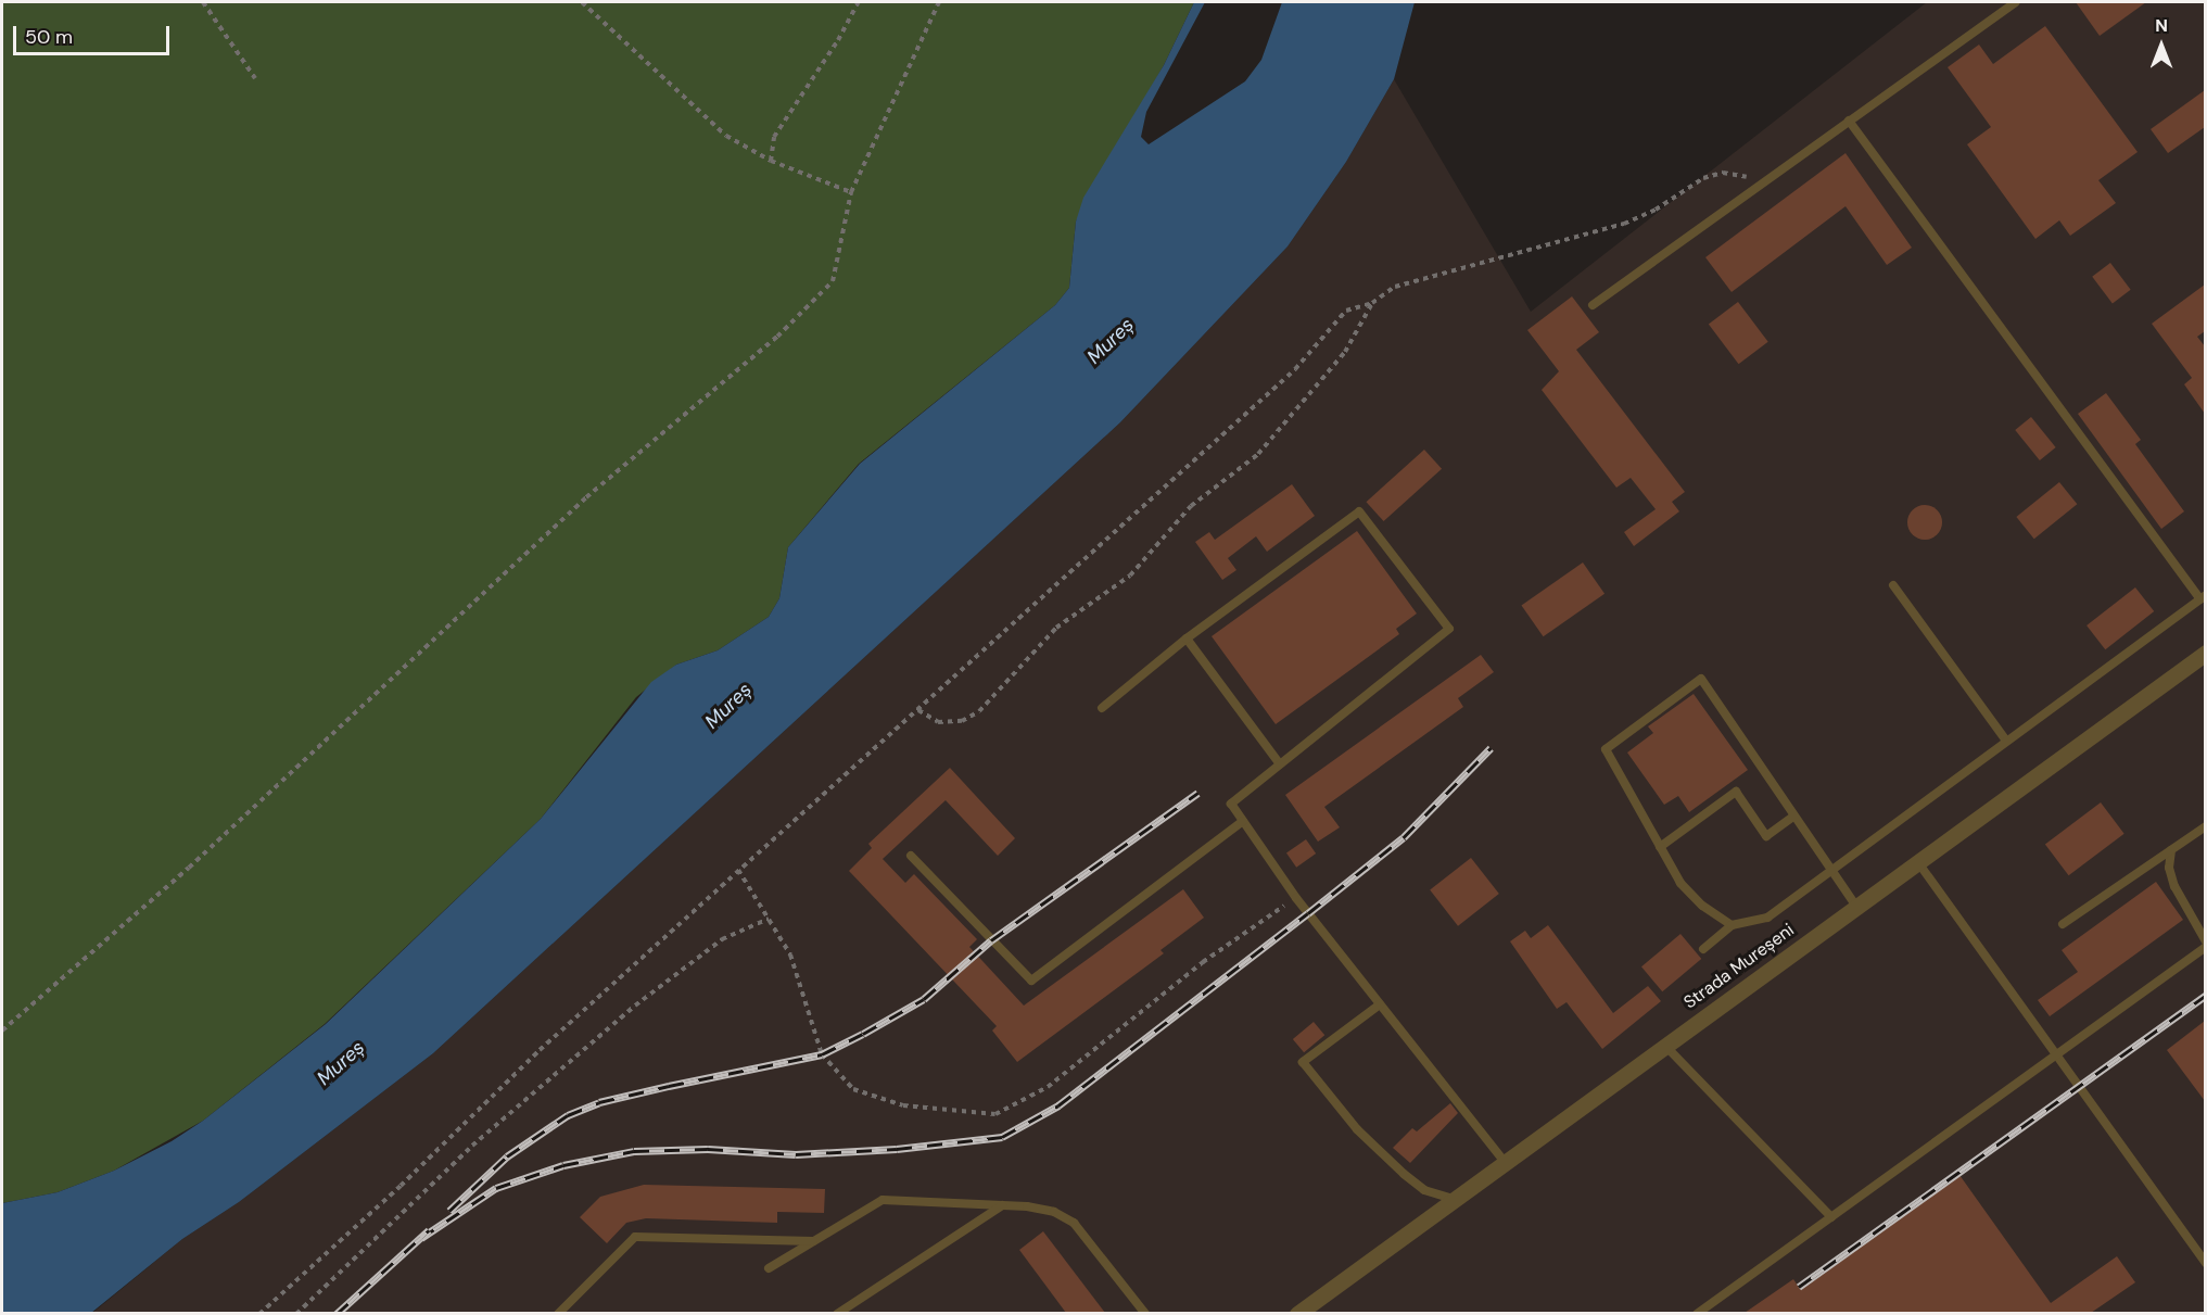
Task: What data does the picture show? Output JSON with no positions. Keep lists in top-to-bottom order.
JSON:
{
  "streets": {
    "street": ["Strada Mureșeni"]
  },
  "water": ["Mureș"],
  "scale_bar": "50 m",
  "north": "top"
}
